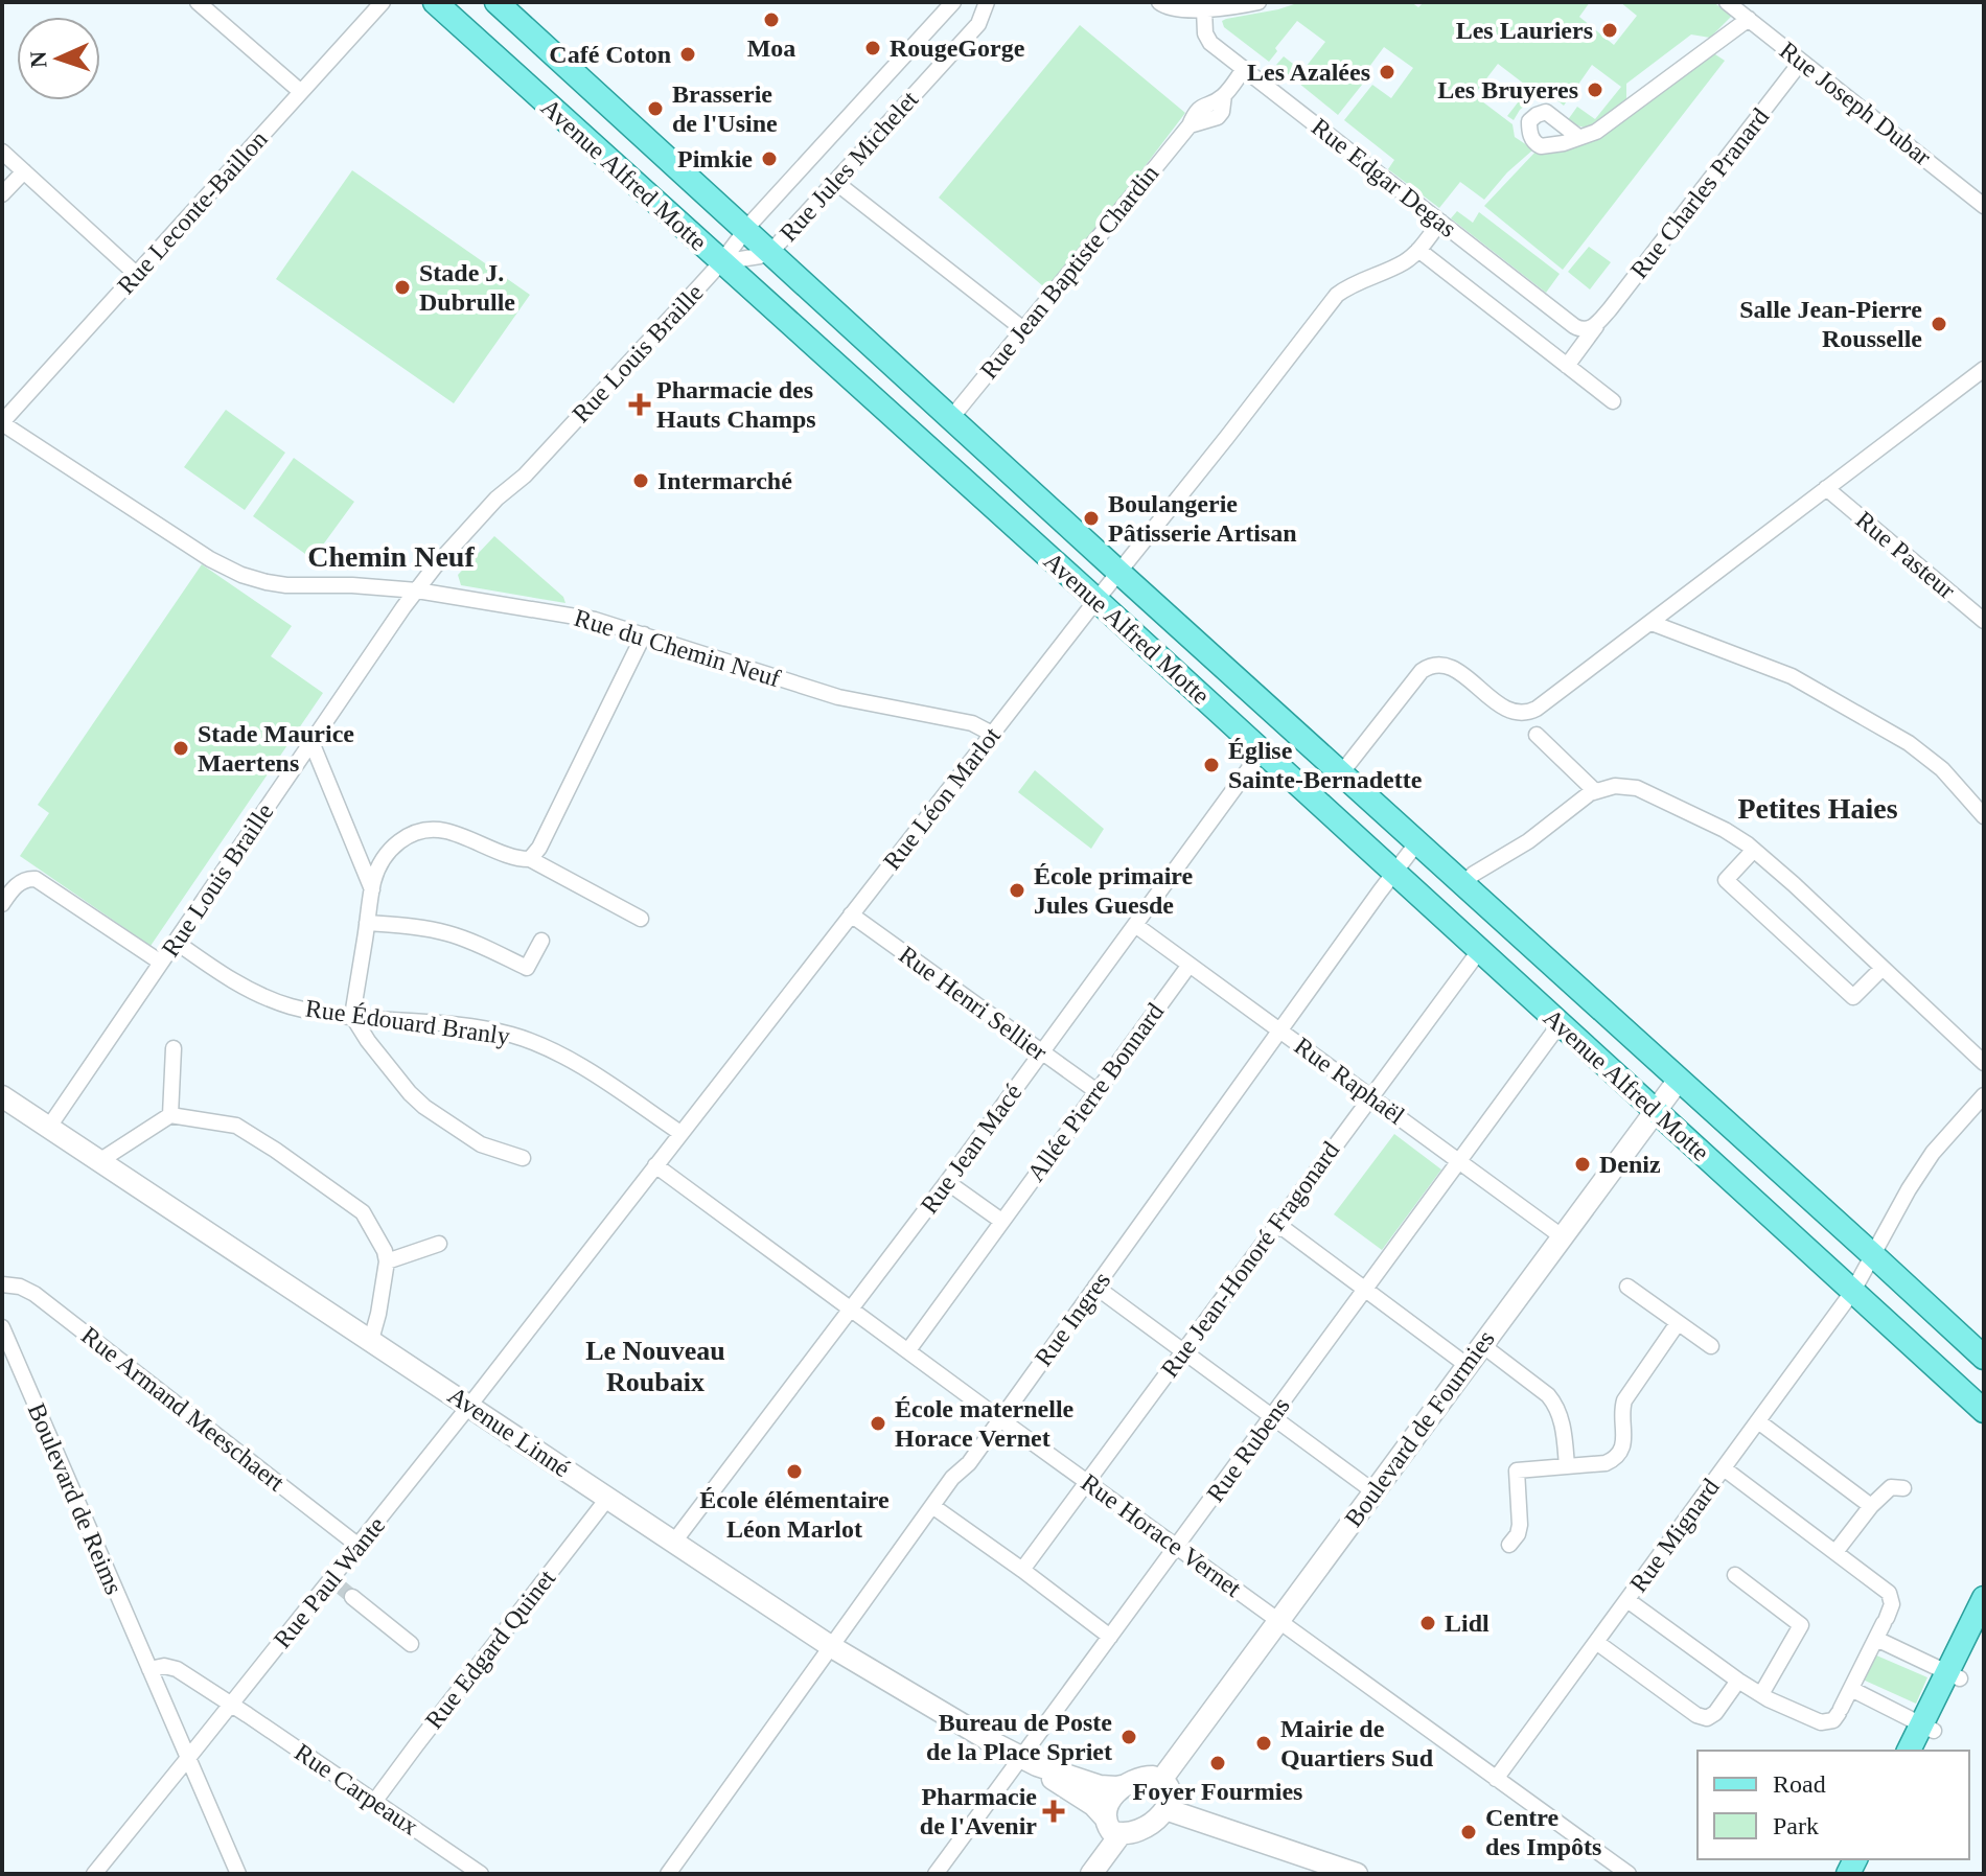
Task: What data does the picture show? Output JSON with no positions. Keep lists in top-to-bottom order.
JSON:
{
  "streets": {
    "main road": ["Avenue Alfred Motte"],
    "street": [
      "Rue Joseph Dubar",
      "Rue Jules Michelet",
      "Rue Edgar Degas",
      "Rue Charles Pranard",
      "Rue Leconte-Baillon",
      "Rue Jean Baptiste Chardin",
      "Rue Louis Braille",
      "Rue Pasteur",
      "Rue du Chemin Neuf",
      "Rue Léon Marlot",
      "Rue Henri Sellier",
      "Rue Édouard Branly",
      "Rue Raphaël",
      "Allée Pierre Bonnard",
      "Rue Jean Macé",
      "Rue Jean-Honoré Fragonard",
      "Rue Ingres",
      "Rue Armand Meeschaert",
      "Boulevard de Fourmies",
      "Avenue Linné",
      "Rue Rubens",
      "Boulevard de Reims",
      "Rue Horace Vernet",
      "Rue Mignard",
      "Rue Paul Wante",
      "Rue Edgard Quinet",
      "Rue Carpeaux"
    ]
  },
  "crossings": [
    ["Rue Joseph Dubar", "Rue Charles Pranard"],
    ["Rue Jules Michelet", "Avenue Alfred Motte"],
    ["Rue Jules Michelet", "Rue Louis Braille"],
    ["Avenue Alfred Motte", "Rue Jean Baptiste Chardin"],
    ["Avenue Alfred Motte", "Rue Louis Braille"],
    ["Avenue Alfred Motte", "Rue Léon Marlot"],
    ["Avenue Alfred Motte", "Rue Jean Macé"],
    ["Avenue Alfred Motte", "Rue Jean-Honoré Fragonard"],
    ["Avenue Alfred Motte", "Rue Ingres"],
    ["Avenue Alfred Motte", "Boulevard de Fourmies"],
    ["Avenue Alfred Motte", "Rue Rubens"],
    ["Avenue Alfred Motte", "Rue Mignard"],
    ["Rue Edgar Degas", "Rue Charles Pranard"],
    ["Rue Edgar Degas", "Rue Jean Baptiste Chardin"],
    ["Rue Edgar Degas", "Rue Léon Marlot"],
    ["Rue Leconte-Baillon", "Rue du Chemin Neuf"],
    ["Rue Louis Braille", "Rue du Chemin Neuf"],
    ["Rue Louis Braille", "Rue Édouard Branly"],
    ["Rue Louis Braille", "Avenue Linné"],
    ["Rue du Chemin Neuf", "Rue Léon Marlot"],
    ["Rue Léon Marlot", "Rue Henri Sellier"],
    ["Rue Léon Marlot", "Rue Édouard Branly"],
    ["Rue Léon Marlot", "Avenue Linné"],
    ["Rue Léon Marlot", "Rue Horace Vernet"],
    ["Rue Léon Marlot", "Rue Paul Wante"],
    ["Rue Henri Sellier", "Allée Pierre Bonnard"],
    ["Rue Henri Sellier", "Rue Jean Macé"],
    ["Rue Raphaël", "Allée Pierre Bonnard"],
    ["Rue Raphaël", "Rue Jean Macé"],
    ["Rue Raphaël", "Rue Jean-Honoré Fragonard"],
    ["Rue Raphaël", "Rue Ingres"],
    ["Rue Raphaël", "Boulevard de Fourmies"],
    ["Rue Raphaël", "Rue Rubens"],
    ["Allée Pierre Bonnard", "Rue Horace Vernet"],
    ["Rue Jean Macé", "Avenue Linné"],
    ["Rue Jean Macé", "Rue Horace Vernet"],
    ["Rue Jean-Honoré Fragonard", "Rue Horace Vernet"],
    ["Rue Ingres", "Avenue Linné"],
    ["Rue Ingres", "Rue Horace Vernet"],
    ["Rue Armand Meeschaert", "Rue Paul Wante"],
    ["Boulevard de Fourmies", "Avenue Linné"],
    ["Boulevard de Fourmies", "Rue Horace Vernet"],
    ["Avenue Linné", "Rue Rubens"],
    ["Avenue Linné", "Rue Paul Wante"],
    ["Avenue Linné", "Rue Edgard Quinet"],
    ["Rue Rubens", "Rue Horace Vernet"],
    ["Boulevard de Reims", "Rue Paul Wante"],
    ["Rue Horace Vernet", "Rue Mignard"],
    ["Rue Paul Wante", "Rue Carpeaux"],
    ["Rue Edgard Quinet", "Rue Carpeaux"]
  ],
  "districts": ["Chemin Neuf", "Petites Haies", "Le Nouveau Roubaix"],
  "places": {
    "other": [
      "Moa",
      "Les Lauriers",
      "RougeGorge",
      "Café Coton",
      "Les Azalées",
      "Les Bruyeres",
      "Brasserie de l'Usine",
      "Pimkie",
      "Stade J. Dubrulle",
      "Salle Jean-Pierre Rousselle",
      "Intermarché",
      "Boulangerie Pâtisserie Artisan",
      "Stade Maurice Maertens",
      "Église Sainte-Bernadette",
      "École primaire Jules Guesde",
      "Deniz",
      "École maternelle Horace Vernet",
      "École élémentaire Léon Marlot",
      "Lidl",
      "Bureau de Poste de la Place Spriet",
      "Mairie de Quartiers Sud",
      "Foyer Fourmies",
      "Centre des Impôts"
    ],
    "health": ["Pharmacie des Hauts Champs", "Pharmacie de l'Avenir"]
  },
  "legend": ["Road", "Park"],
  "north": "left"
}
